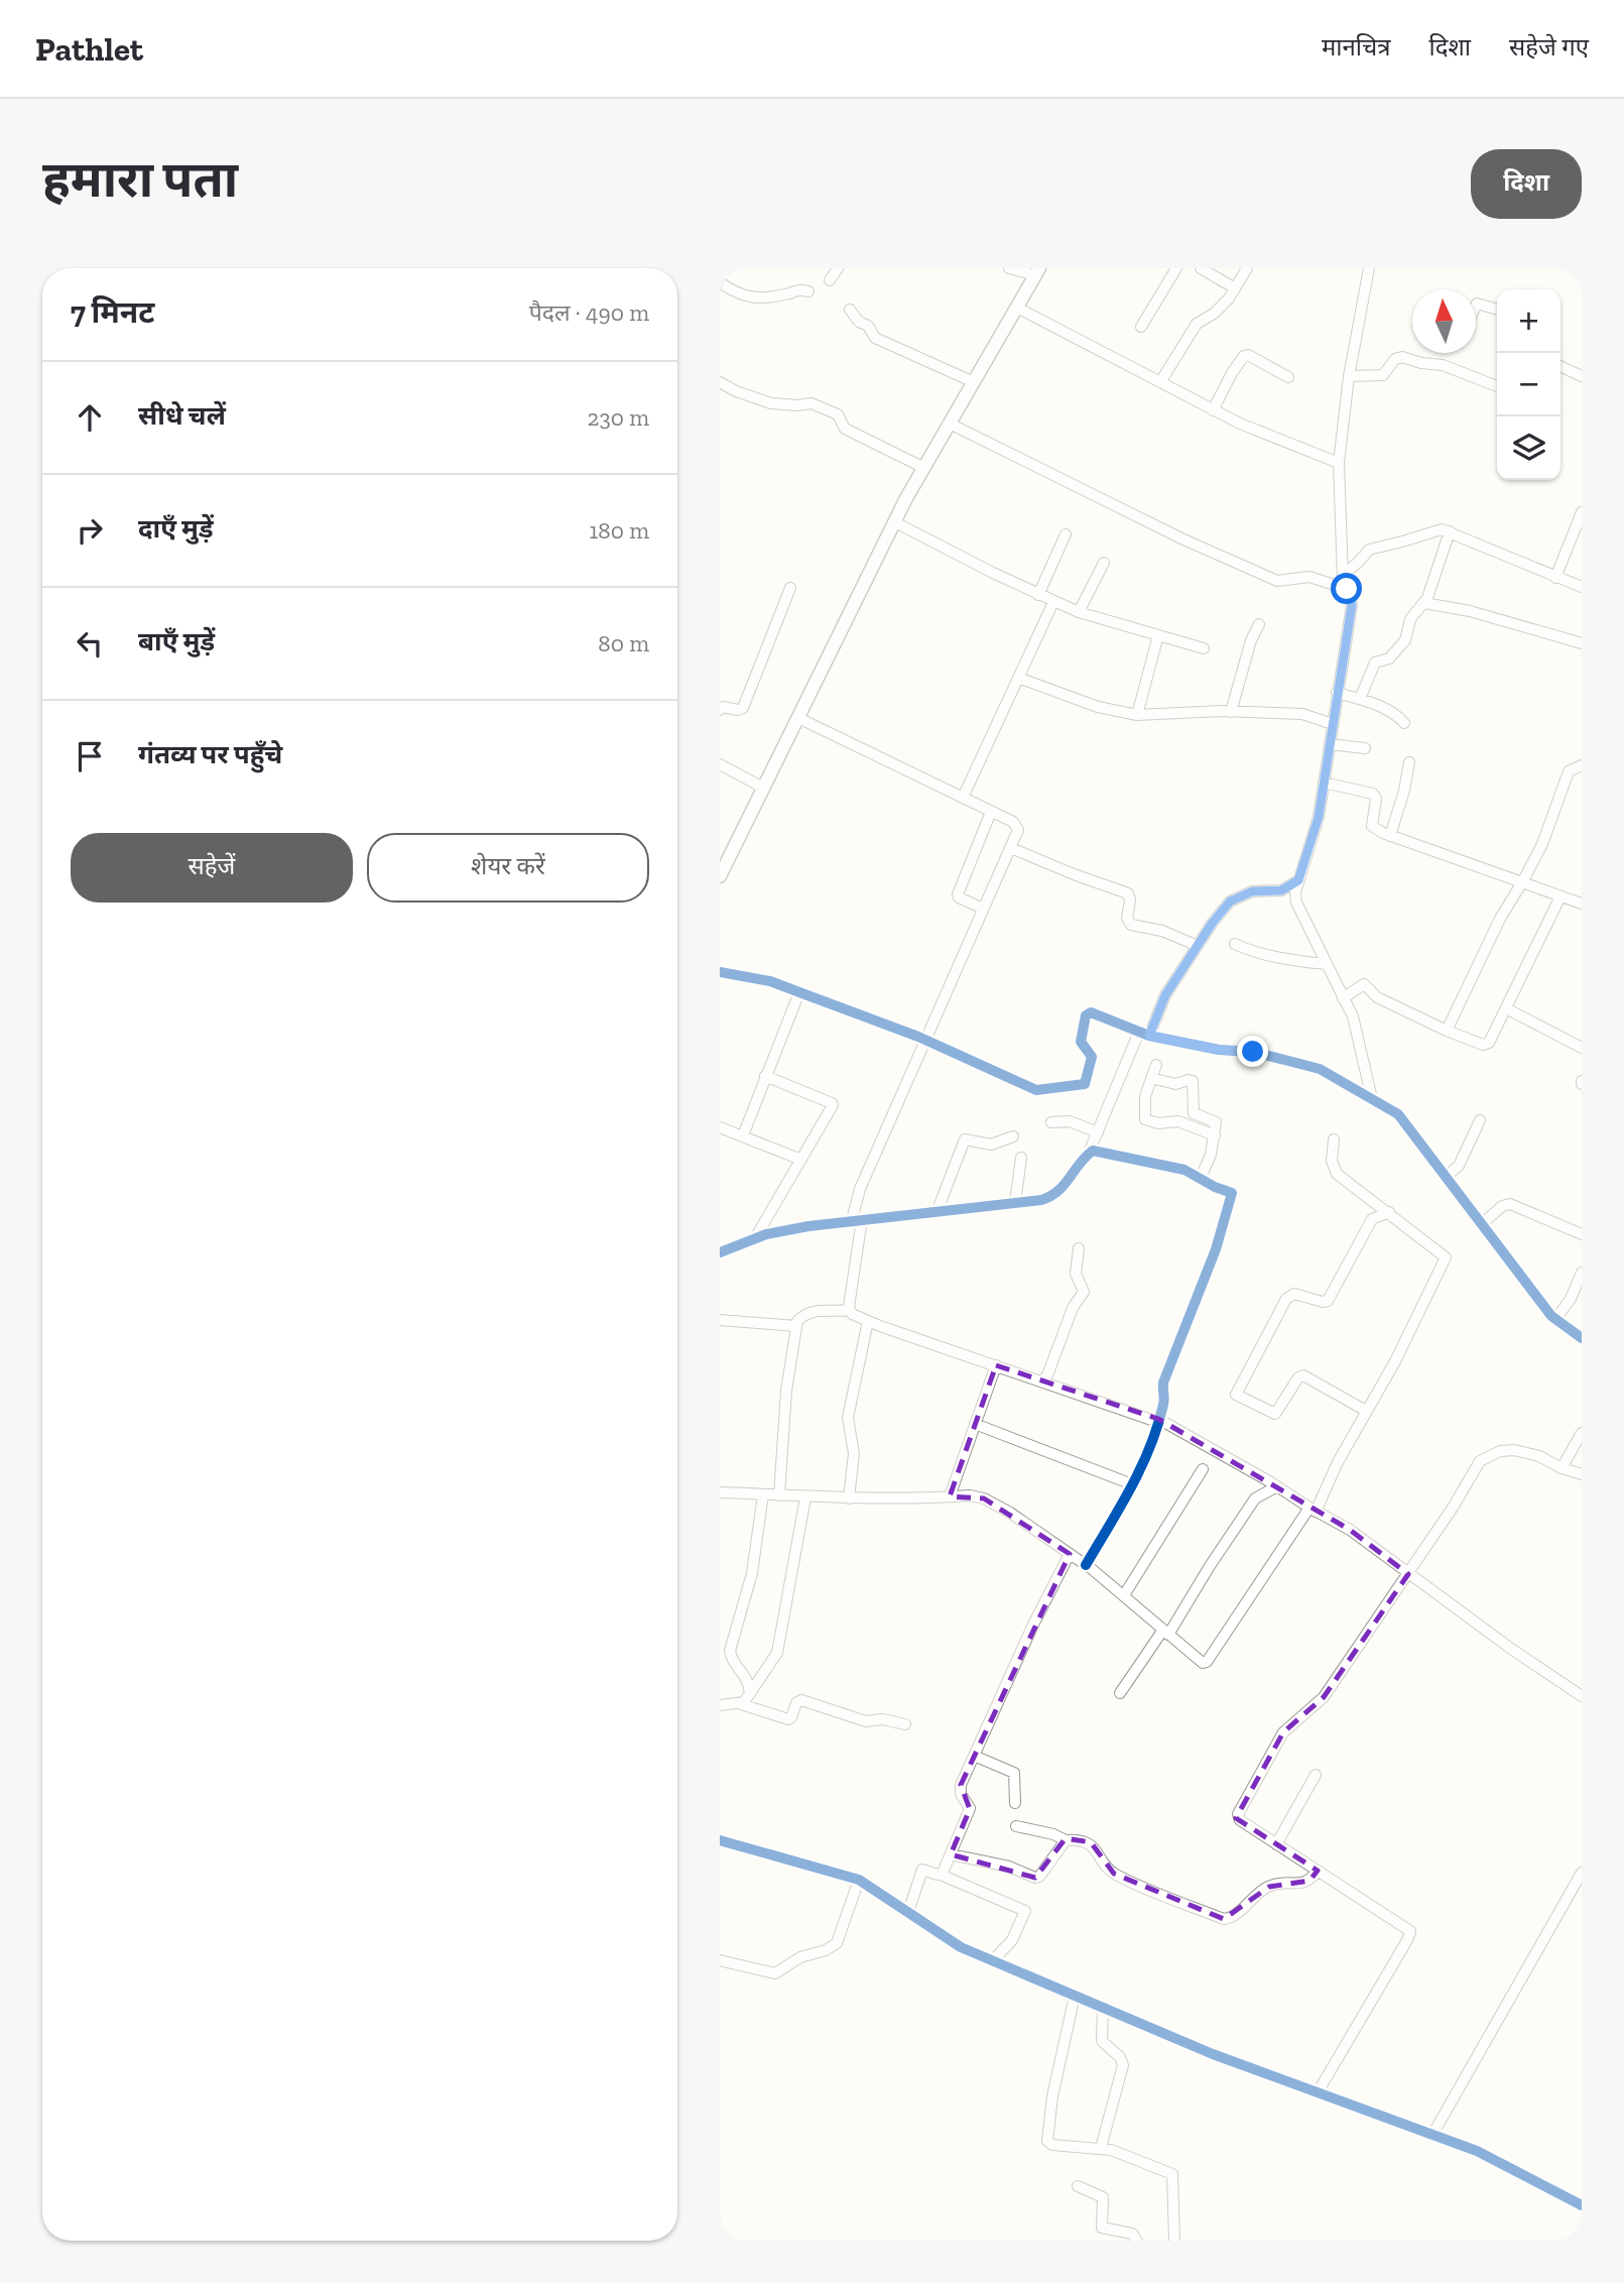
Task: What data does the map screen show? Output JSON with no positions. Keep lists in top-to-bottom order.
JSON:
{
  "north": "top",
  "page": {
    "header": "Pathlet",
    "nav": ["मानचित्र", "दिशा", "सहेजे गए"],
    "buttons": [
      "दिशा",
      ["सहेजें", "शेयर करें"]
    ],
    "title": "हमारा पता",
    "heading": ["7 मिनट", "पैदल · 490 m"],
    "map_buttons": ["+", "−"],
    "list": [
      ["सीधे चलें", "230 m"],
      ["दाएँ मुड़ें", "180 m"],
      ["बाएँ मुड़ें", "80 m"],
      "गंतव्य पर पहुँचे"
    ]
  }
}
